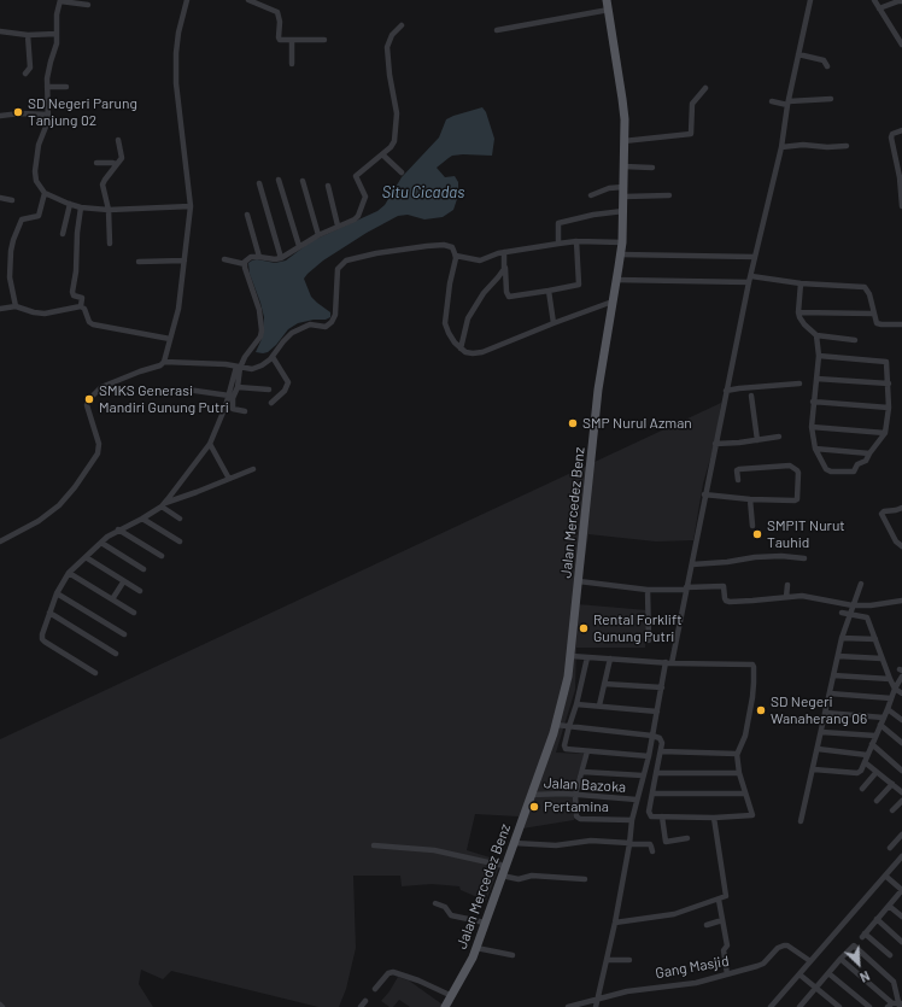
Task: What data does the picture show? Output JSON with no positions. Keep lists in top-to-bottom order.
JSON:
{
  "streets": {
    "main road": ["Jalan Mercedez Benz"],
    "street": ["Jalan Bazoka", "Gang Masjid"]
  },
  "crossings": [
    ["Jalan Mercedez Benz", "Jalan Bazoka"]
  ],
  "water": ["Situ Cicadas"],
  "places": [
    "SD Negeri Parung Tanjung 02",
    "SMKS Generasi Mandiri Gunung Putri",
    "SMP Nurul Azman",
    "SMPIT Nurut Tauhid",
    "Rental Forklift Gunung Putri",
    "SD Negeri Wanaherang 06",
    "Pertamina"
  ],
  "north": "bottom right"
}
